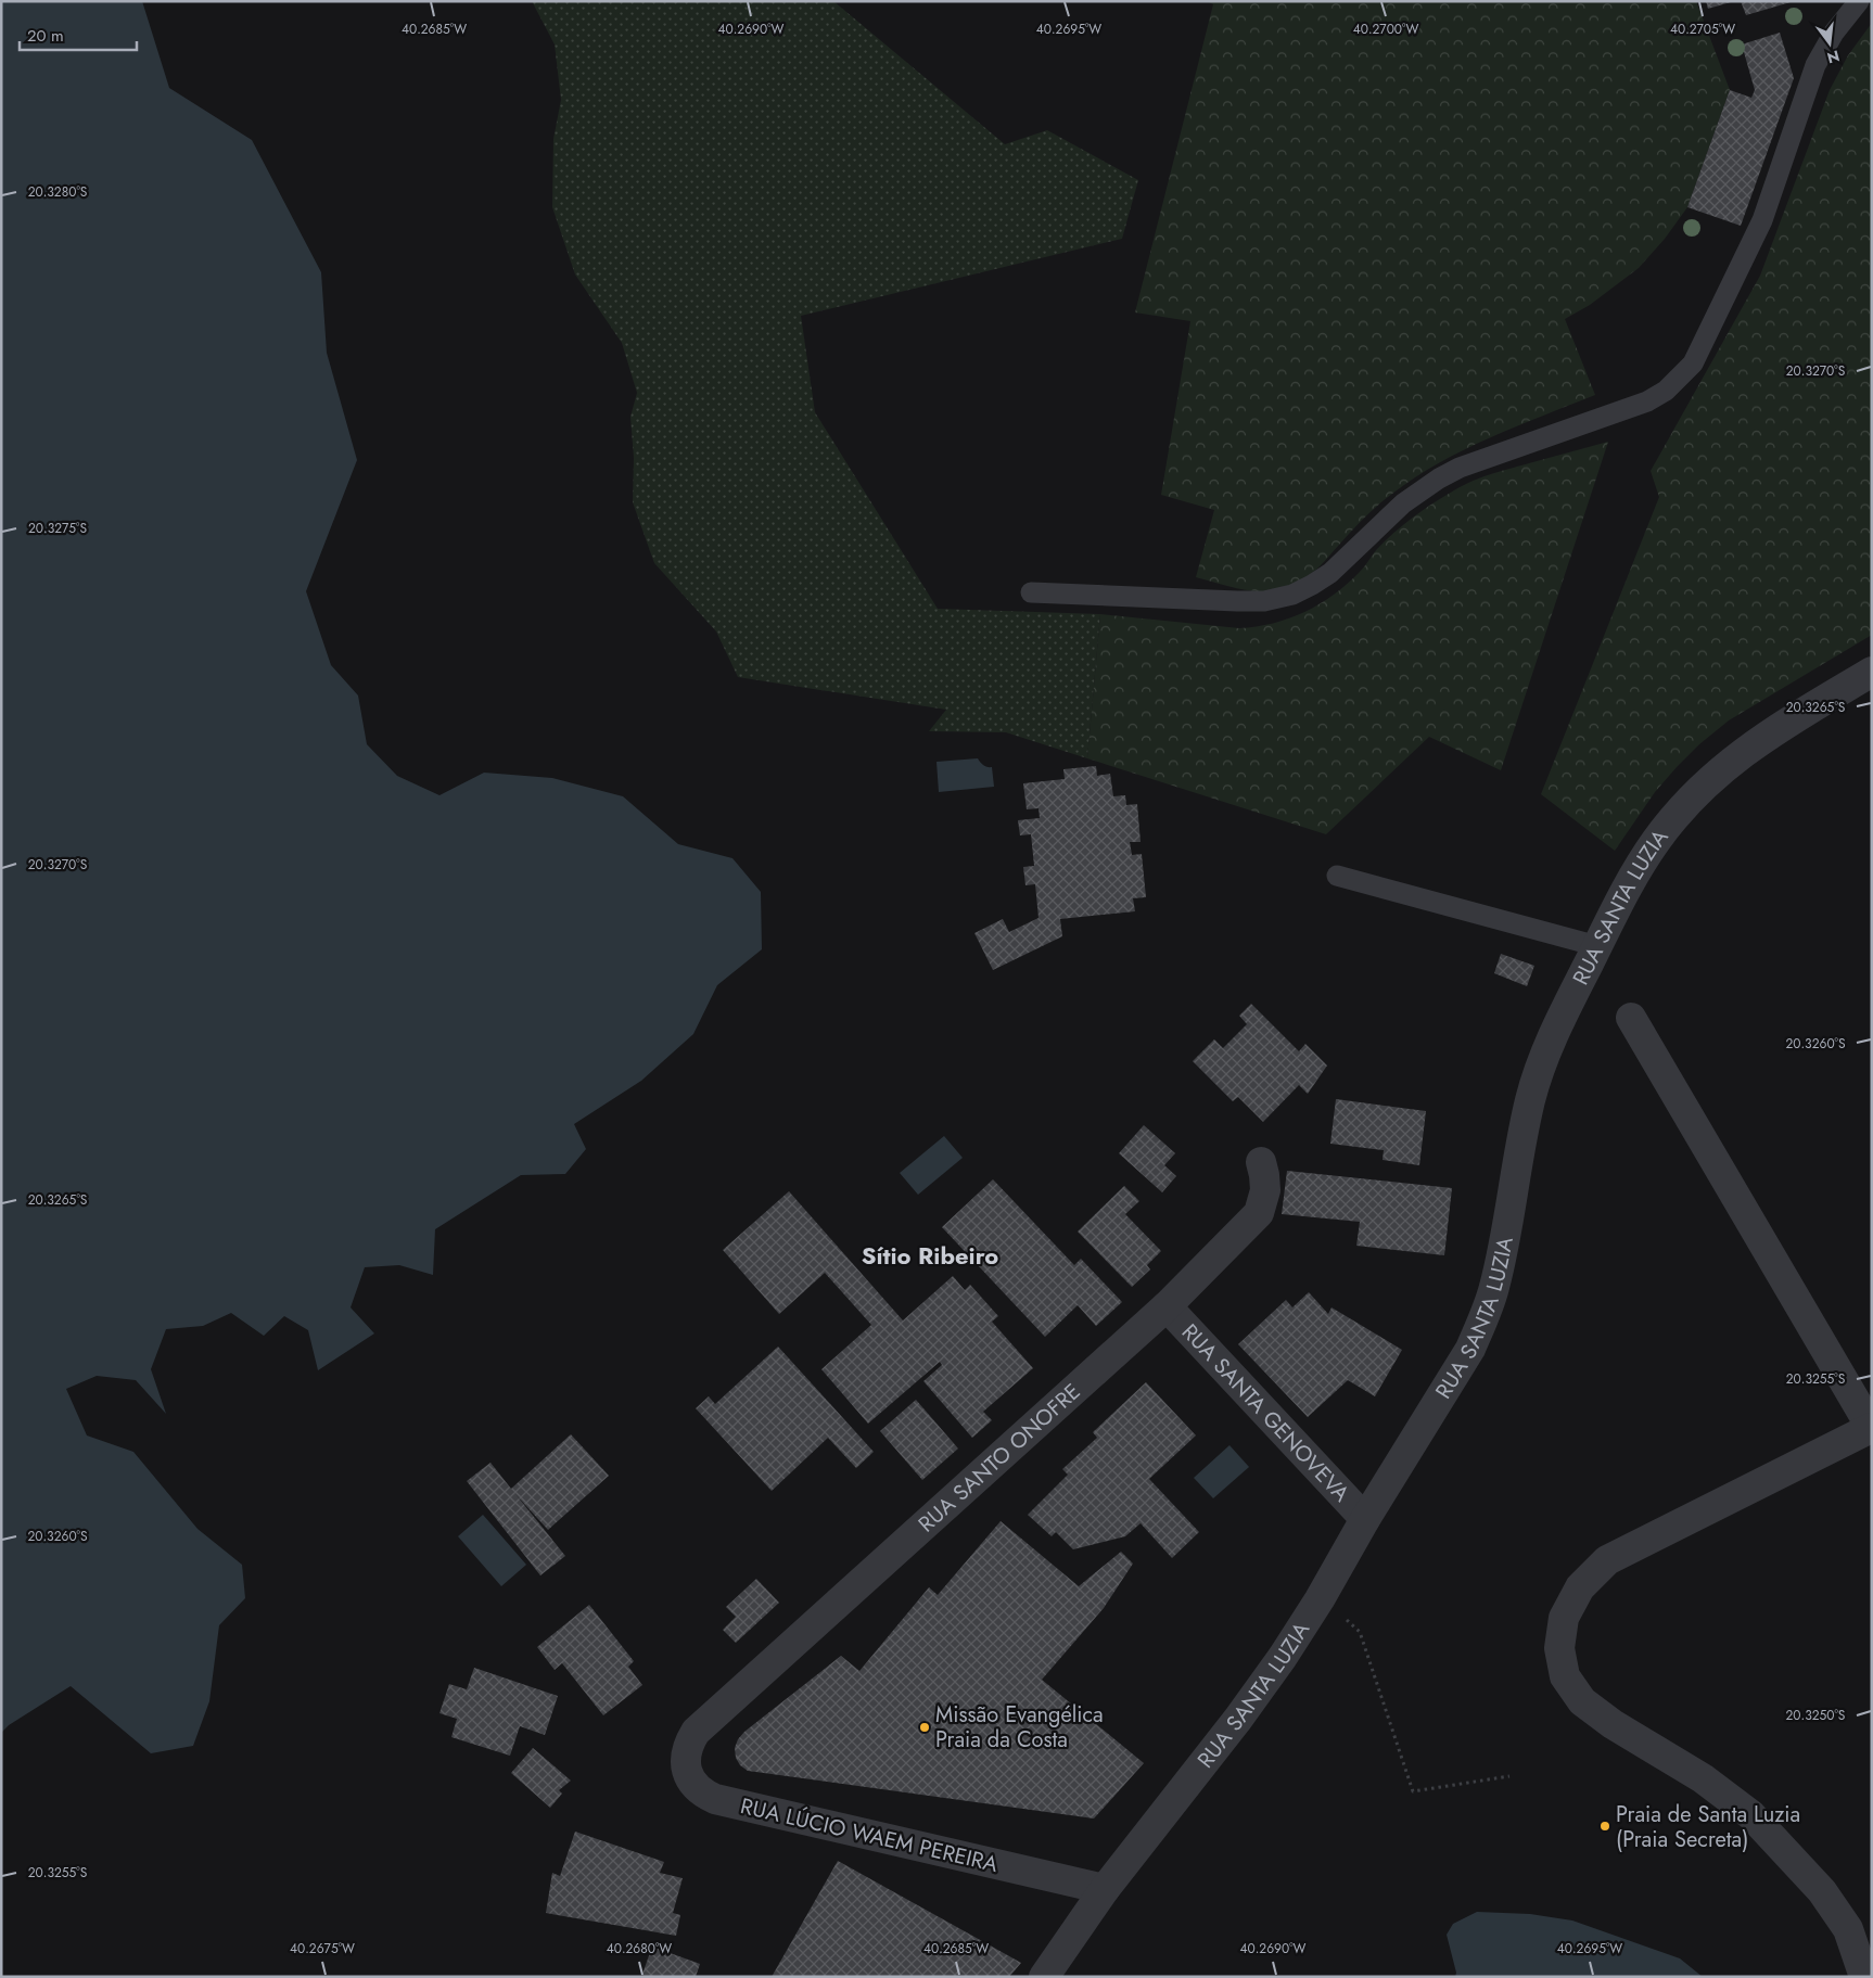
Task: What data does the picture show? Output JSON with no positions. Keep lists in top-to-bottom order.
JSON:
{
  "streets": {
    "street": [
      "RUA SANTA LUZIA",
      "RUA SANTA GENOVEVA",
      "RUA SANTO ONOFRE",
      "RUA LÚCIO WAEM PEREIRA"
    ]
  },
  "crossings": [
    ["RUA SANTA LUZIA", "RUA SANTA GENOVEVA"],
    ["RUA SANTA LUZIA", "RUA LÚCIO WAEM PEREIRA"],
    ["RUA SANTA GENOVEVA", "RUA SANTO ONOFRE"],
    ["RUA SANTO ONOFRE", "RUA LÚCIO WAEM PEREIRA"]
  ],
  "districts": ["Sítio Ribeiro"],
  "places": ["Missão Evangélica Praia da Costa", "Praia de Santa Luzia (Praia Secreta)"],
  "scale_bar": "20 m",
  "north": "bottom",
  "coordinates": [
    "40.2685°W",
    "40.2690°W",
    "40.2695°W",
    "40.2700°W",
    "40.2705°W",
    "20.3280°S",
    "20.3270°S",
    "20.3275°S",
    "20.3265°S",
    "20.3260°S",
    "20.3255°S",
    "20.3250°S",
    "40.2675°W",
    "40.2680°W"
  ]
}
